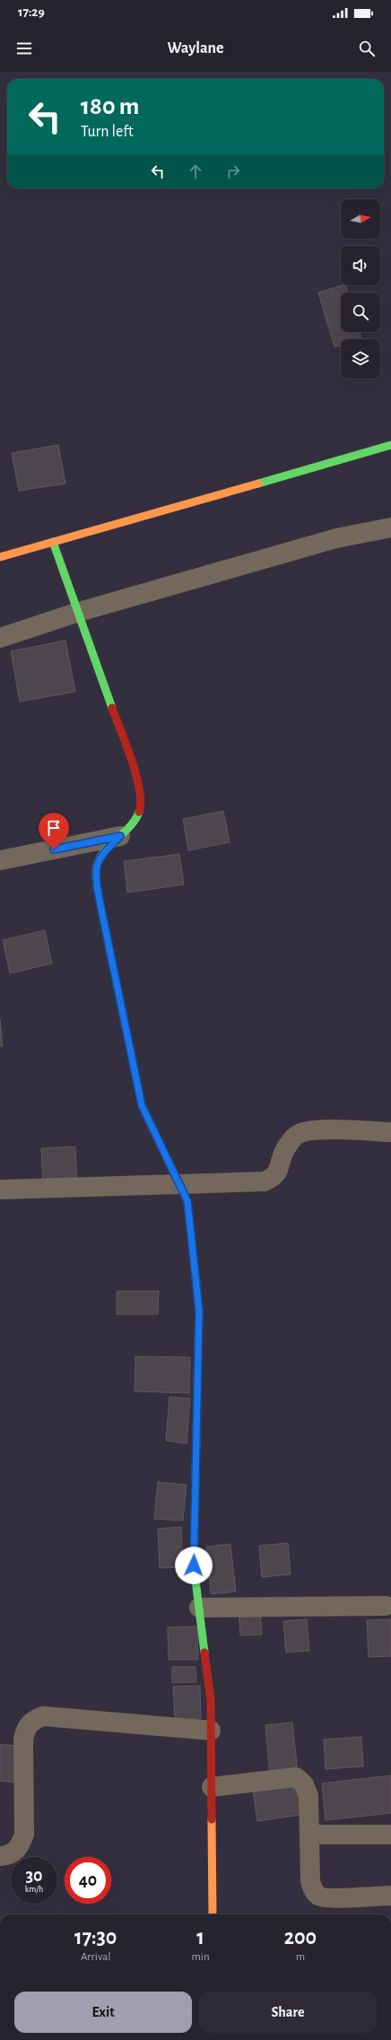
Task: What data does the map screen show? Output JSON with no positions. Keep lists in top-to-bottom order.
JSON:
{
  "north": "right",
  "page": {
    "status": "17:29",
    "header": "Waylane",
    "turn": ["180 m", "Turn left"],
    "speed": "30 km/h",
    "limit": "40",
    "eta": [
      "17:30",
      "Arrival",
      "1",
      "min",
      "200",
      "m"
    ],
    "buttons": ["Exit", "Share"]
  }
}
